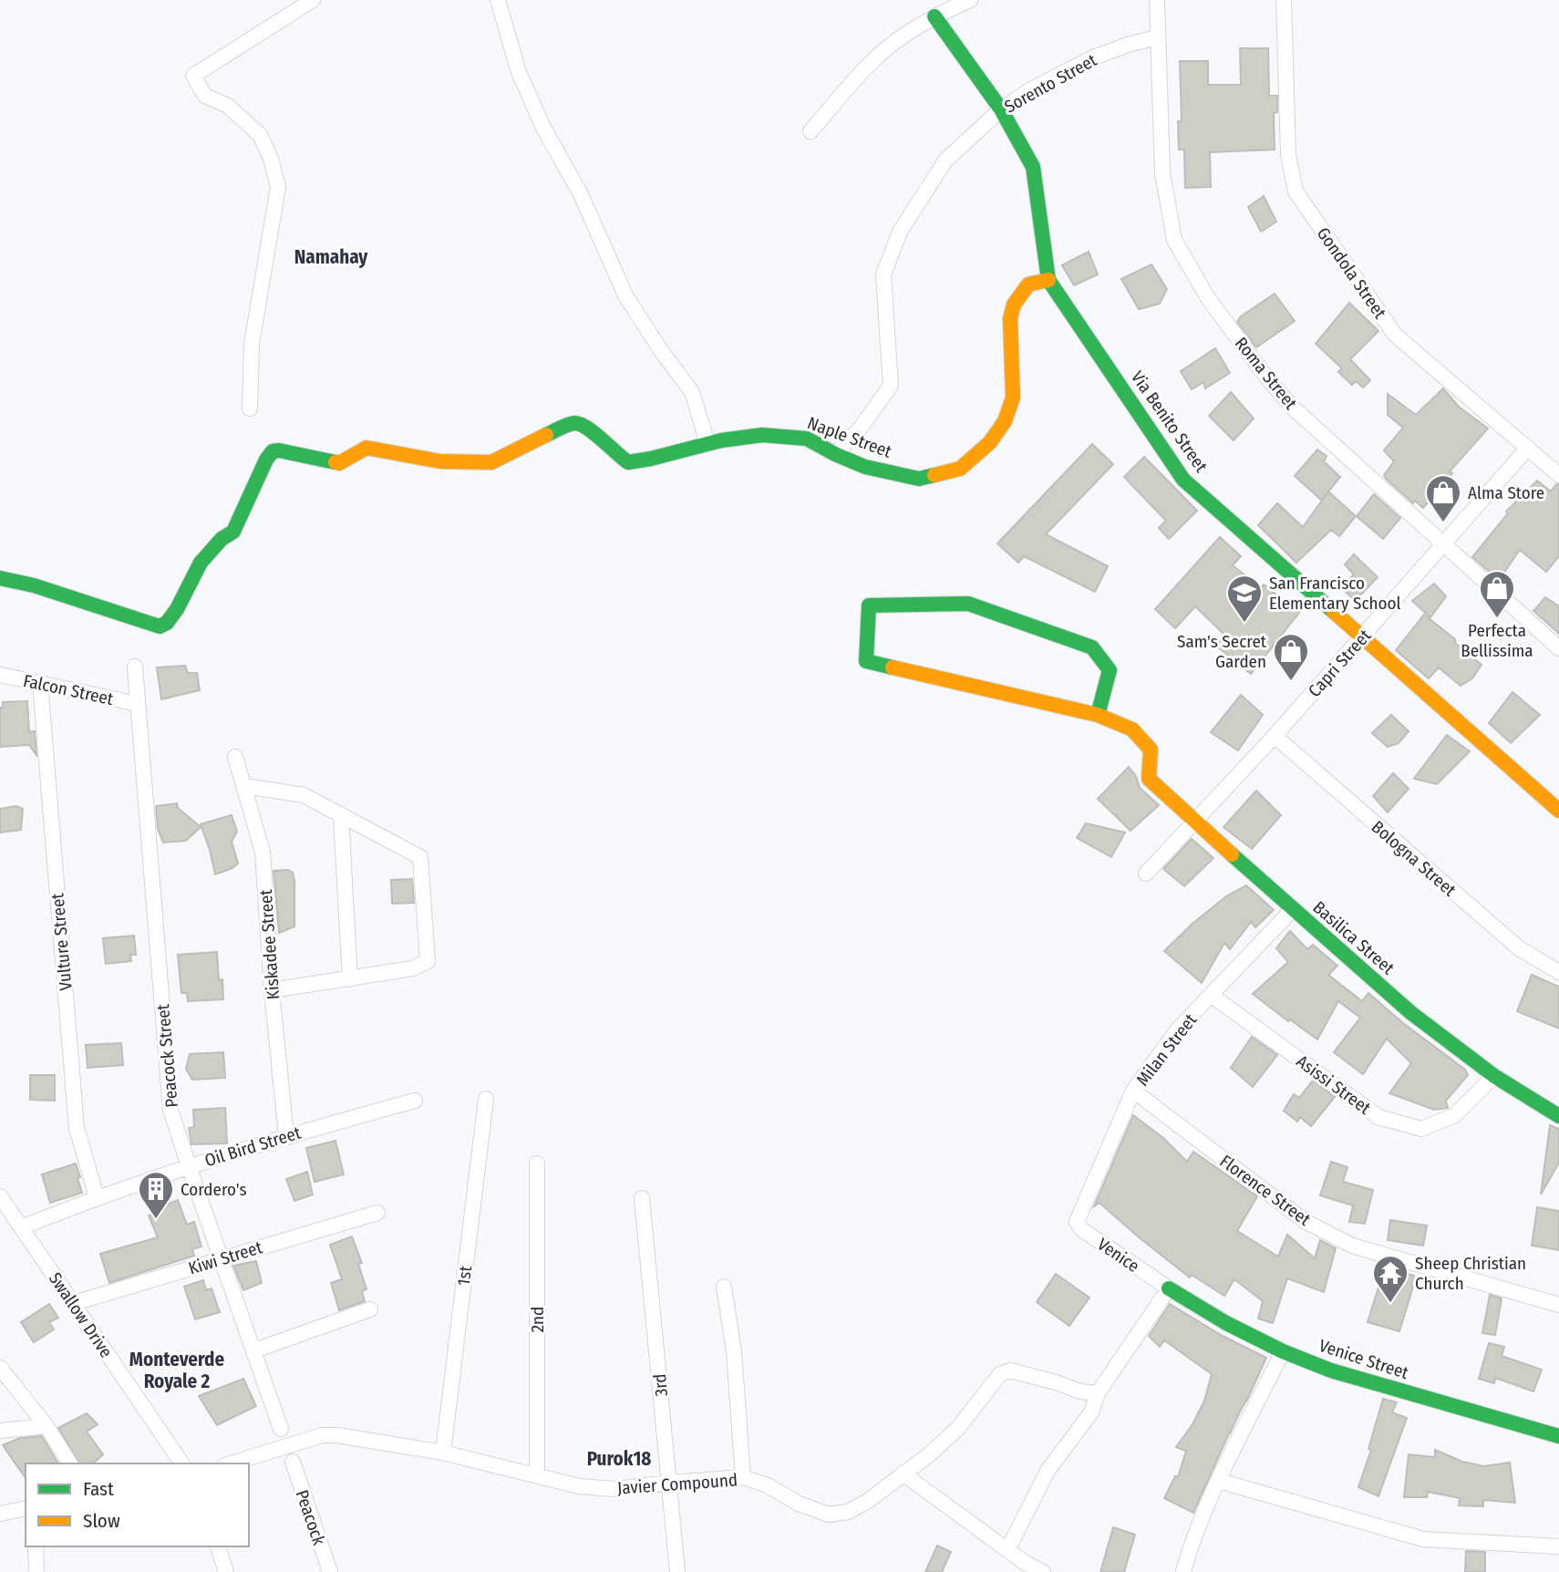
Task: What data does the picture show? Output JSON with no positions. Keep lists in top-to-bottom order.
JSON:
{
  "streets": {
    "street": [
      "Sorento Street",
      "Gondola Street",
      "Roma Street",
      "Via Benito Street",
      "Naple Street",
      "Capri Street",
      "Falcon Street",
      "Bologna Street",
      "Basilica Street",
      "Vulture Street",
      "Kiskadee Street",
      "Milan Street",
      "Peacock Street",
      "Asissi Street",
      "Oil Bird Street",
      "Florence Street",
      "Venice",
      "Kiwi Street",
      "1st",
      "Swallow Drive",
      "2nd",
      "Venice Street",
      "3rd",
      "Javier Compound",
      "Peacock"
    ]
  },
  "crossings": [
    ["Sorento Street", "Roma Street"],
    ["Sorento Street", "Via Benito Street"],
    ["Sorento Street", "Naple Street"],
    ["Gondola Street", "Capri Street"],
    ["Roma Street", "Capri Street"],
    ["Via Benito Street", "Naple Street"],
    ["Via Benito Street", "Capri Street"],
    ["Capri Street", "Bologna Street"],
    ["Capri Street", "Basilica Street"],
    ["Falcon Street", "Vulture Street"],
    ["Falcon Street", "Peacock Street"],
    ["Basilica Street", "Milan Street"],
    ["Basilica Street", "Asissi Street"],
    ["Vulture Street", "Oil Bird Street"],
    ["Kiskadee Street", "Oil Bird Street"],
    ["Milan Street", "Asissi Street"],
    ["Milan Street", "Florence Street"],
    ["Milan Street", "Venice"],
    ["Peacock Street", "Oil Bird Street"],
    ["Peacock Street", "Kiwi Street"],
    ["Oil Bird Street", "Swallow Drive"],
    ["Venice", "Venice Street"],
    ["Kiwi Street", "Swallow Drive"],
    ["1st", "Javier Compound"],
    ["2nd", "Javier Compound"],
    ["3rd", "Javier Compound"]
  ],
  "districts": ["Namahay", "Monteverde Royale 2", "Purok18"],
  "places": {
    "shop": ["Alma Store", "Perfecta Bellissima", "Sam's Secret Garden"],
    "school or university": ["San Francisco Elementary School"],
    "building": ["Cordero's"],
    "temple": ["Sheep Christian Church"]
  },
  "legend": ["Fast", "Slow"]
}
